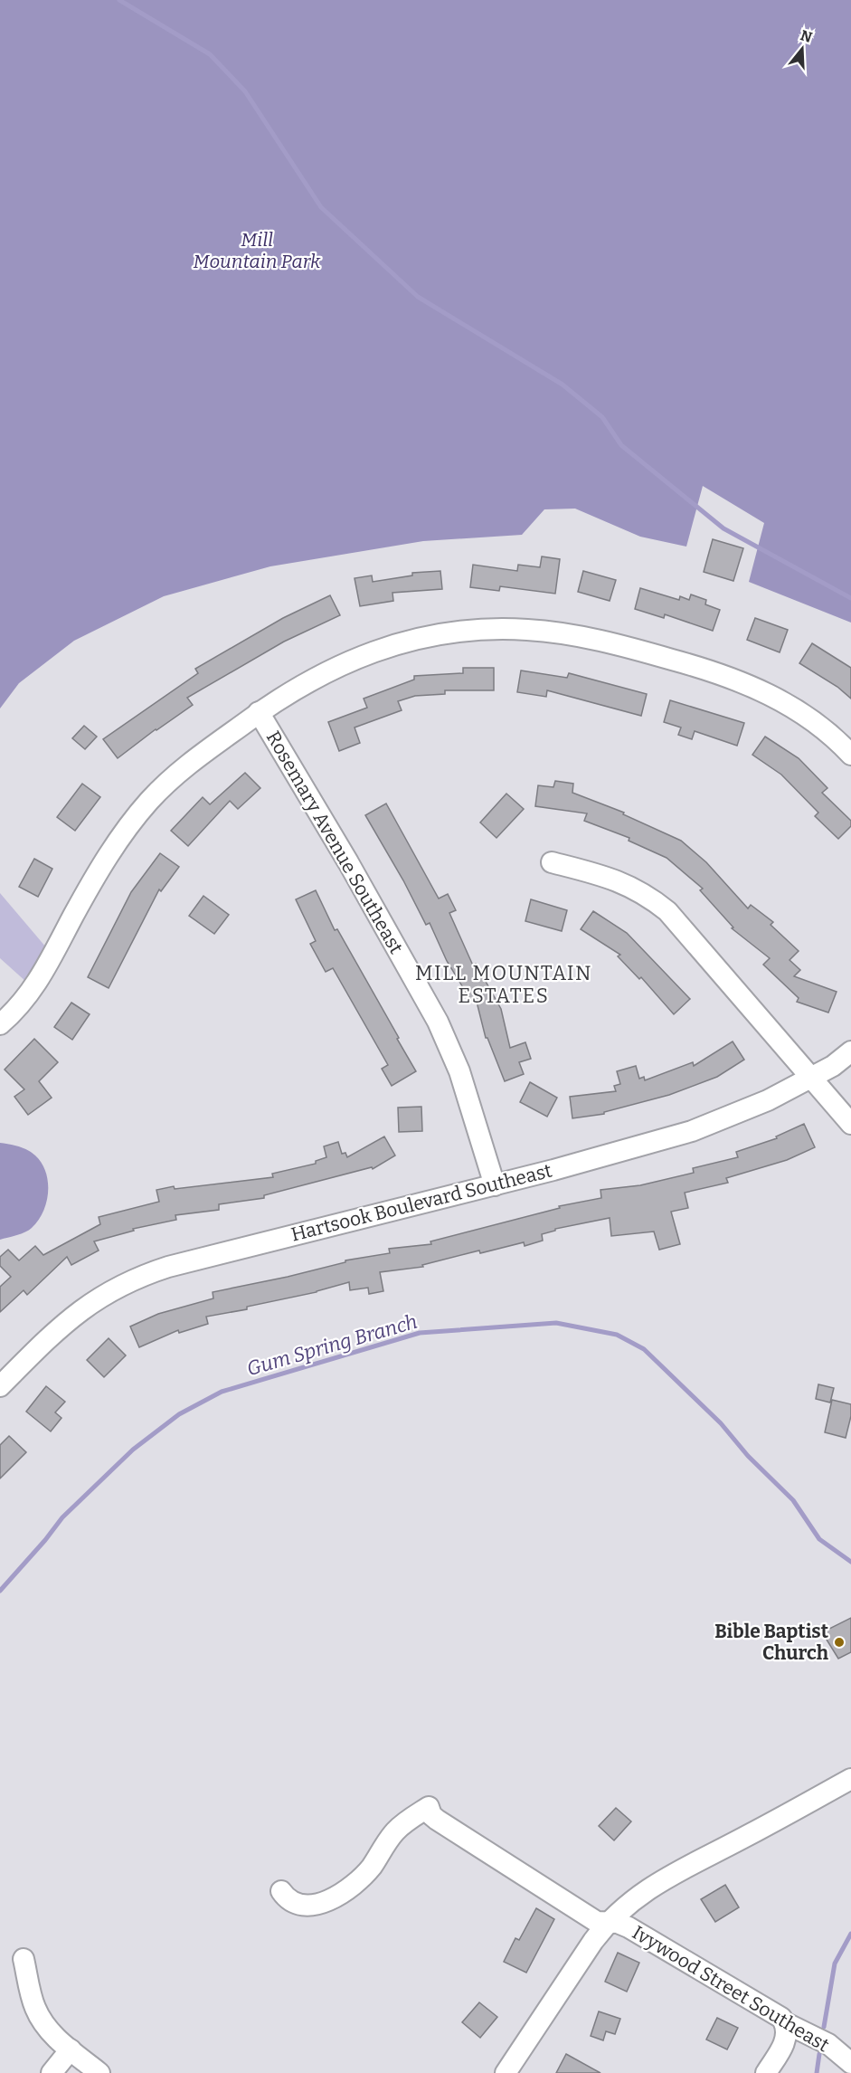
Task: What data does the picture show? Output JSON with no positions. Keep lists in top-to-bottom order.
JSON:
{
  "streets": {
    "street": ["Rosemary Avenue Southeast", "Hartsook Boulevard Southeast", "Ivywood Street Southeast"]
  },
  "crossings": [
    ["Rosemary Avenue Southeast", "Hartsook Boulevard Southeast"]
  ],
  "districts": ["MILL MOUNTAIN ESTATES"],
  "water": ["Gum Spring Branch"],
  "parks": ["Mill Mountain Park"],
  "places": ["Bible Baptist Church"],
  "north": "top"
}
